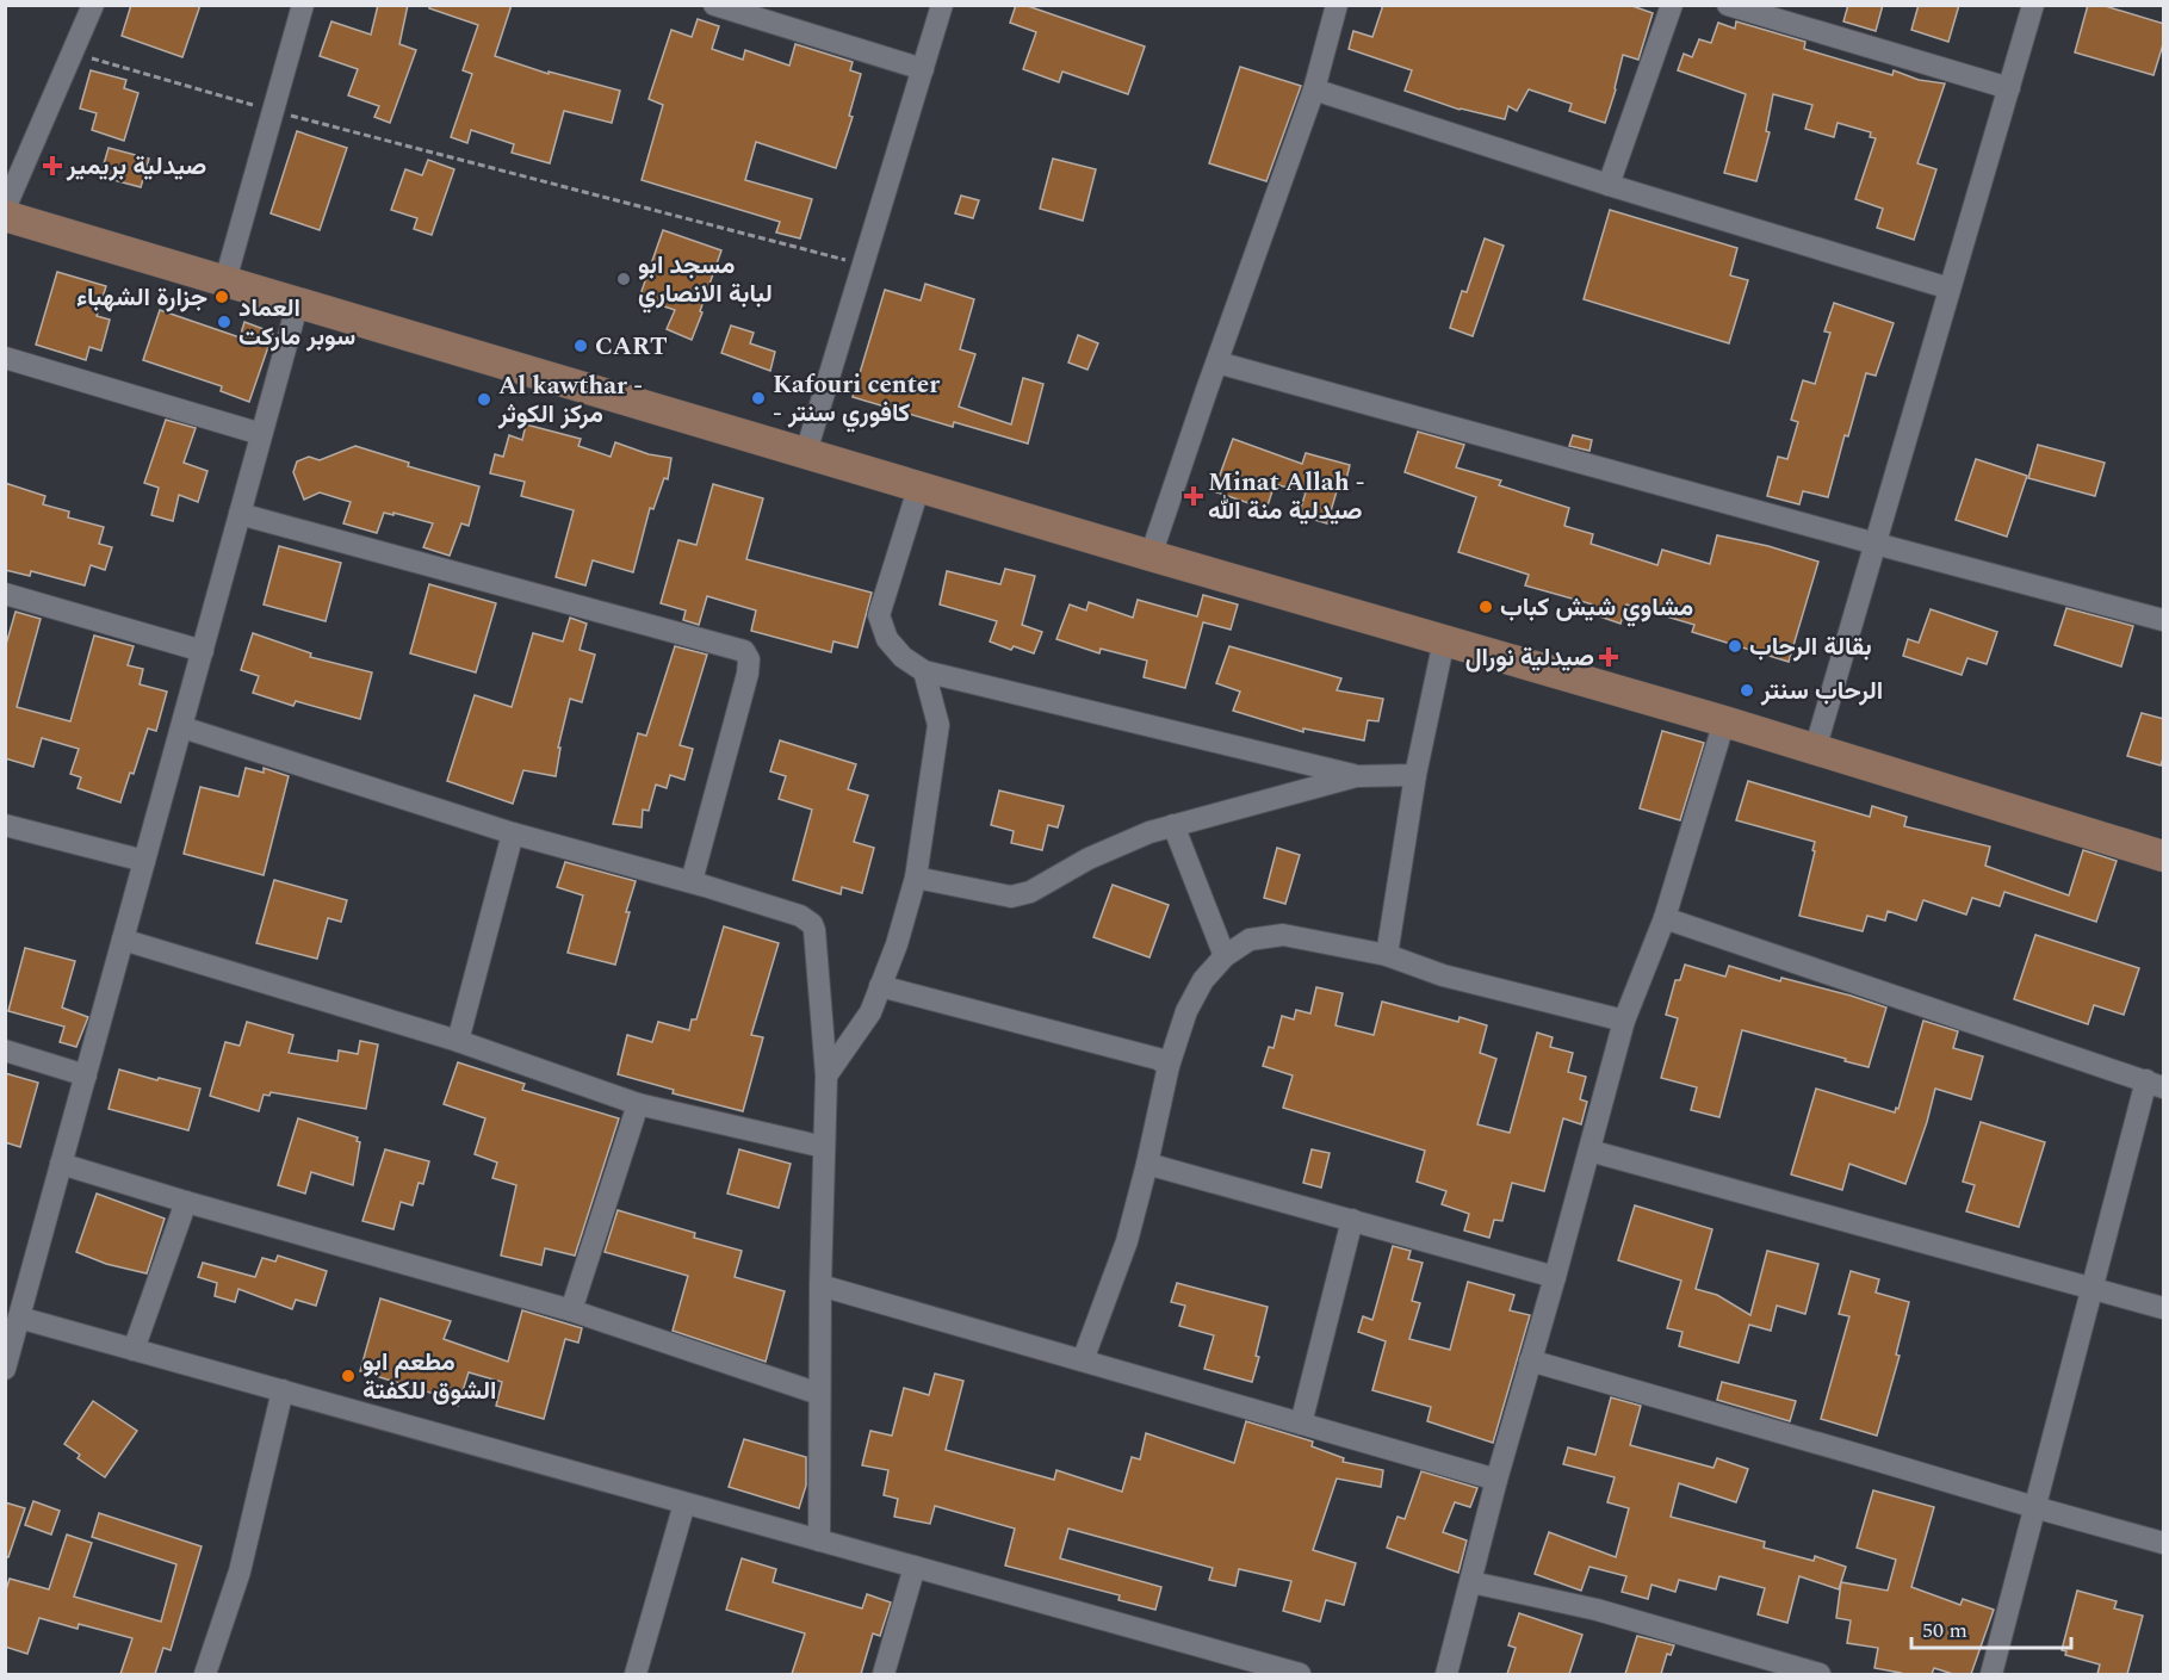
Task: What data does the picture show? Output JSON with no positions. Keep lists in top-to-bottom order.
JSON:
{
  "places": {
    "health": ["صيدلية بريمير", "Minat Allah - صيدلية منة الله", "صيدلية نورال"],
    "other": [
      "مسجد ابو لبابة الانصاري",
      "جزارة الشهباء",
      "العماد سوبر ماركت",
      "CART",
      "Kafouri center - كافوري سنتر",
      "Al kawthar - مركز الكوثر",
      "مشاوي شيش كباب",
      "بقالة الرحاب",
      "الرحاب سنتر",
      "مطعم ابو الشوق للكفتة"
    ]
  },
  "scale_bar": "50 m"
}
